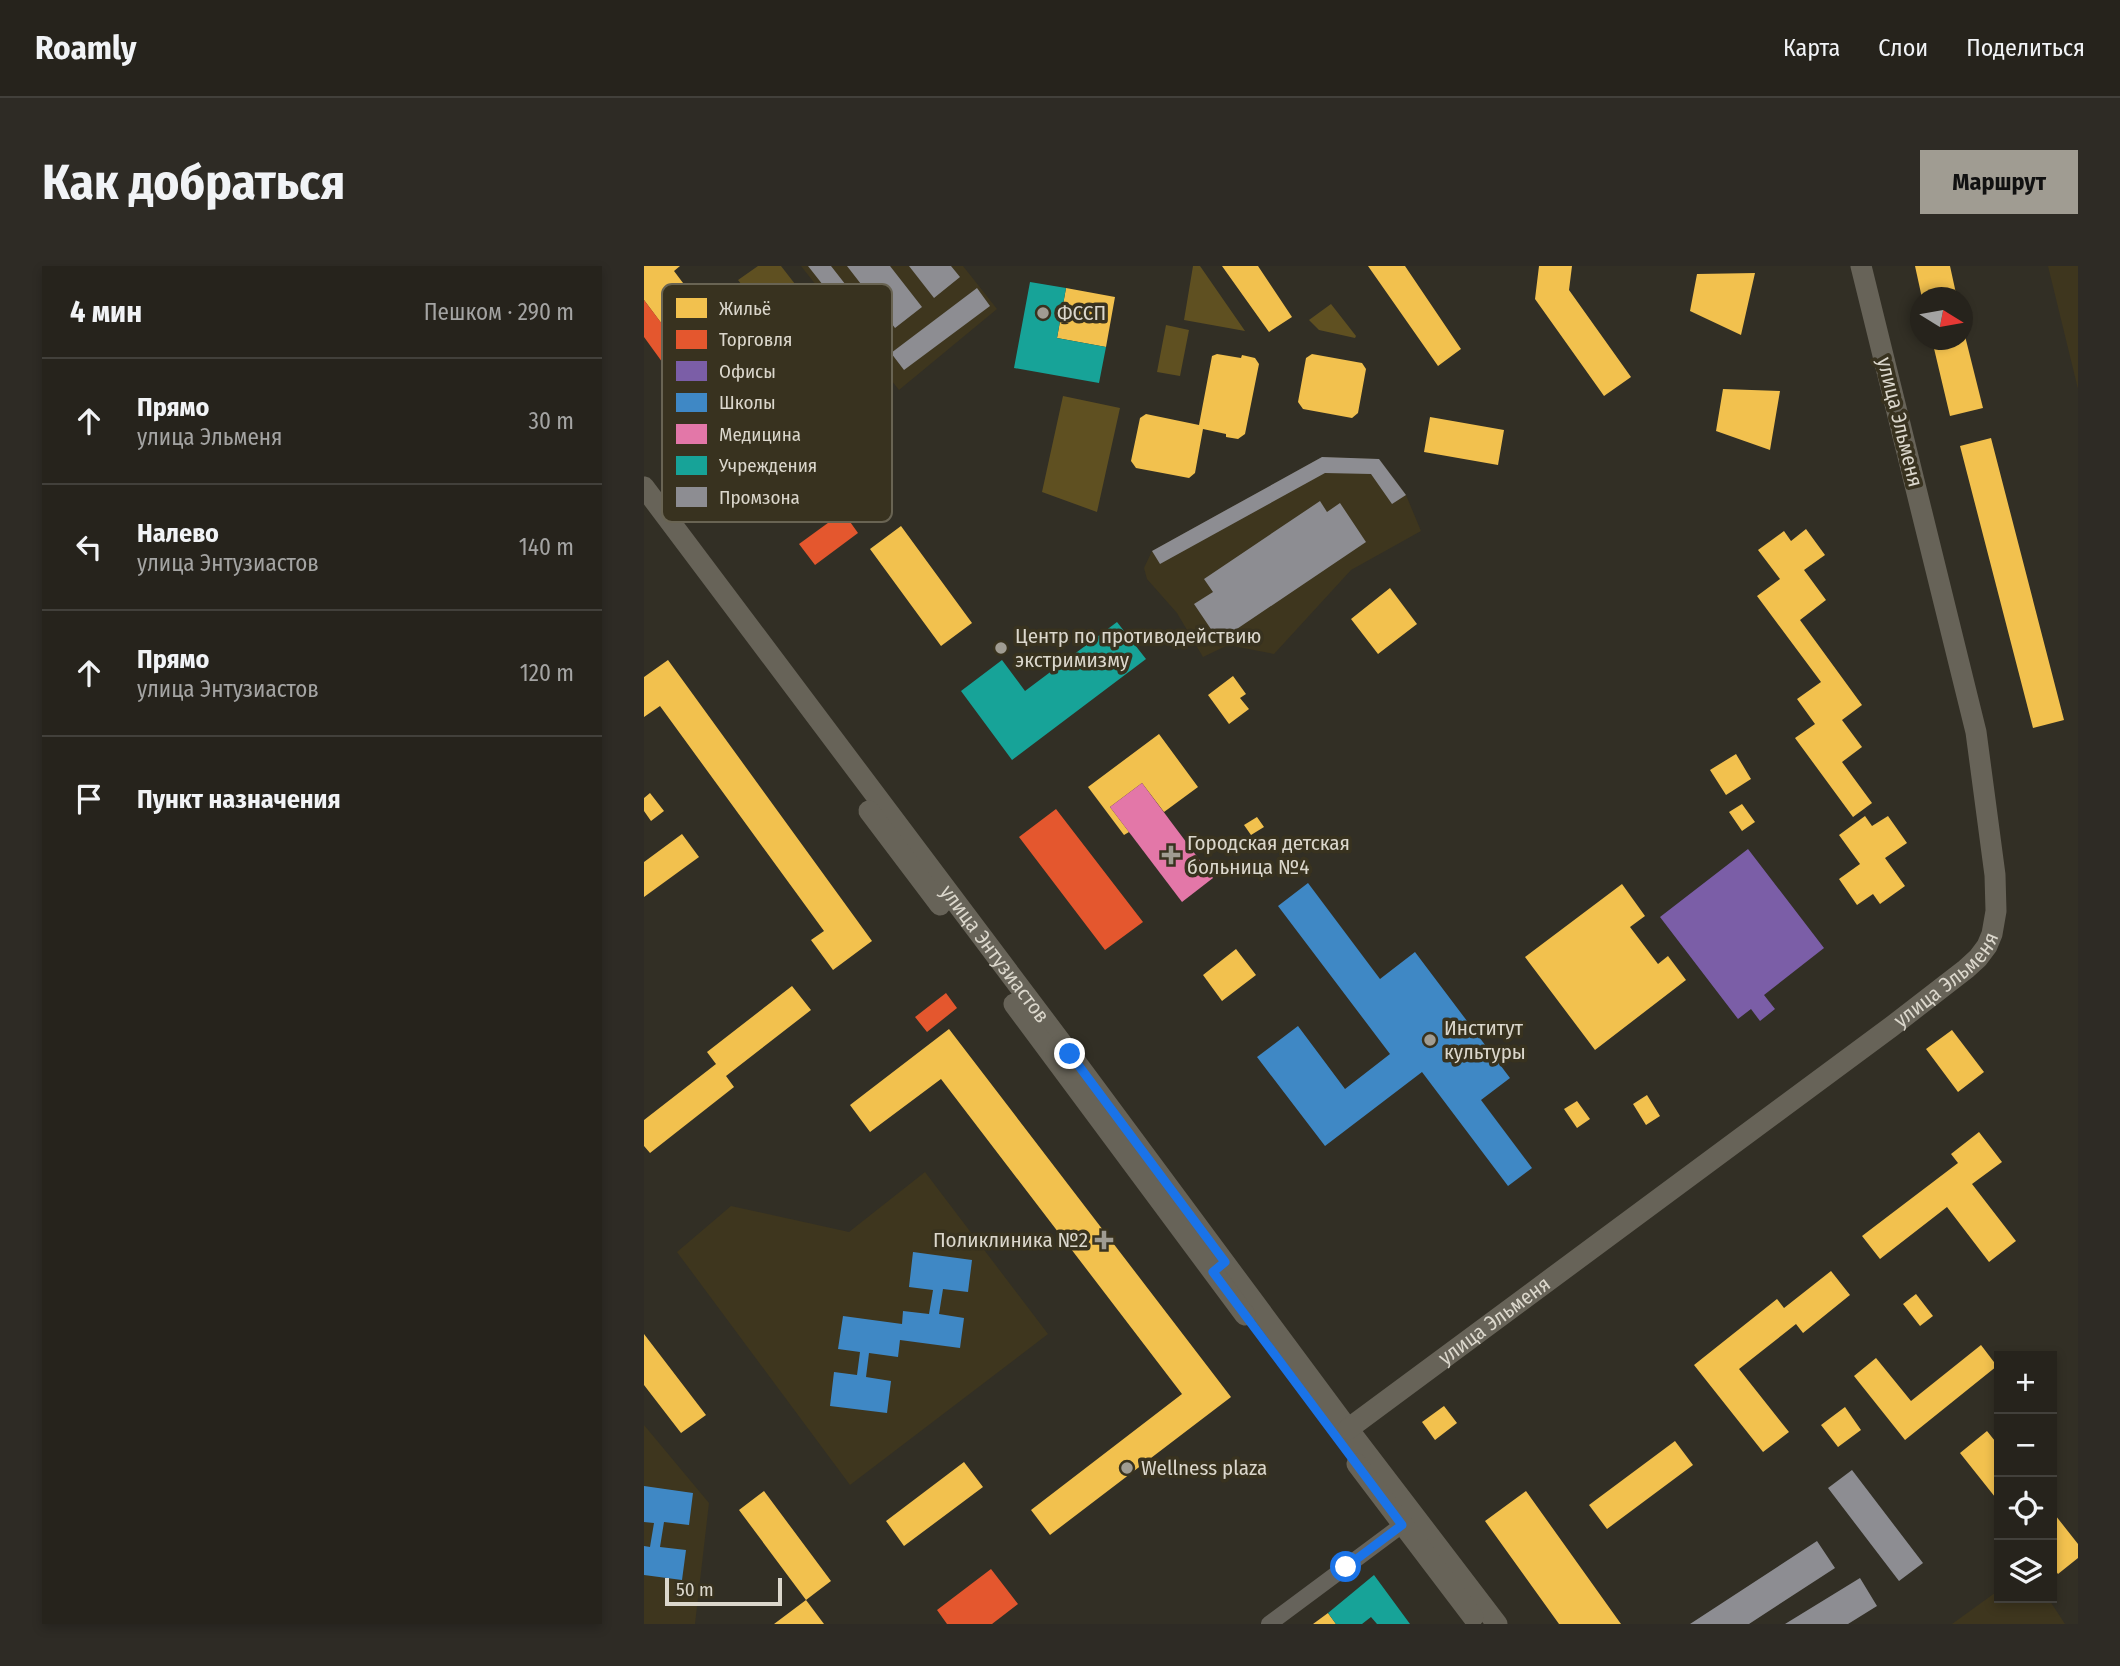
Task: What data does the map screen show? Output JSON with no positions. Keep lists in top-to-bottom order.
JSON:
{
  "streets": {
    "main road": ["улица Эльменя", "улица Энтузиастов"]
  },
  "crossings": [
    ["улица Эльменя", "улица Энтузиастов"]
  ],
  "places": {
    "other": [
      "ФССП",
      "Центр по противодействию экстримизму",
      "Институт культуры",
      "Wellness plaza"
    ],
    "health": ["Городская детская больница №4", "Поликлиника №2"]
  },
  "legend": [
    "Жильё",
    "Торговля",
    "Офисы",
    "Школы",
    "Медицина",
    "Учреждения",
    "Промзона"
  ],
  "scale_bar": "50 m",
  "north": "right",
  "page": {
    "header": "Roamly",
    "nav": ["Карта", "Слои", "Поделиться"],
    "buttons": "Маршрут",
    "title": "Как добраться",
    "heading": ["4 мин", "Пешком · 290 m"],
    "list": [
      ["Прямо", "улица Эльменя", "30 m"],
      ["Налево", "улица Энтузиастов", "140 m"],
      ["Прямо", "улица Энтузиастов", "120 m"],
      "Пункт назначения"
    ],
    "map_buttons": ["+", "−"],
    "scale": "50 m"
  }
}
